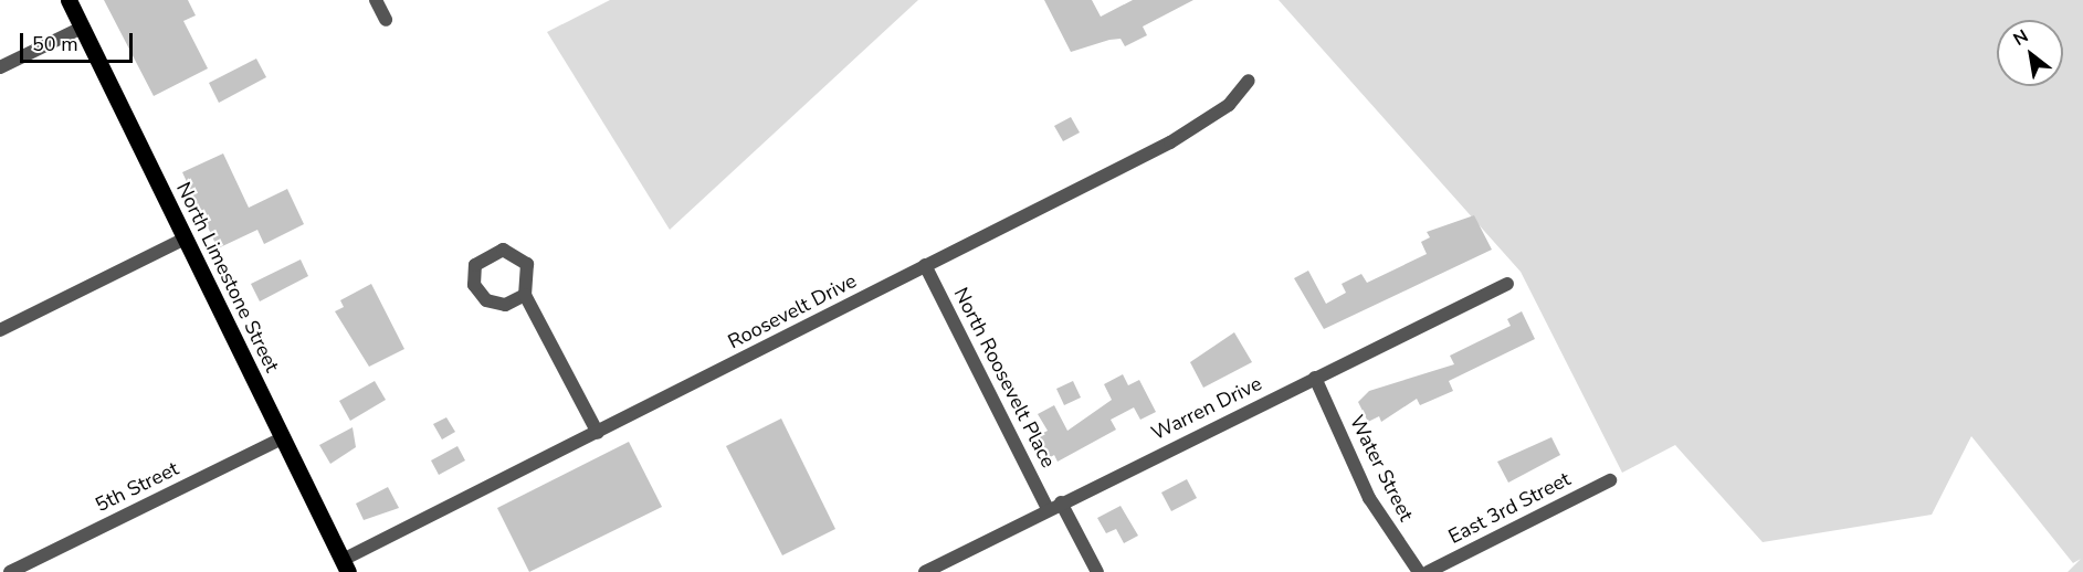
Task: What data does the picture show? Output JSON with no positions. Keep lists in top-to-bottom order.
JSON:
{
  "streets": {
    "main road": ["North Limestone Street"],
    "street": [
      "Roosevelt Drive",
      "North Roosevelt Place",
      "Warren Drive",
      "Water Street",
      "5th Street",
      "East 3rd Street"
    ]
  },
  "crossings": [
    ["North Limestone Street", "Roosevelt Drive"],
    ["North Limestone Street", "5th Street"],
    ["Roosevelt Drive", "North Roosevelt Place"],
    ["North Roosevelt Place", "Warren Drive"],
    ["Warren Drive", "Water Street"]
  ],
  "scale_bar": "50 m",
  "north": "top left"
}
